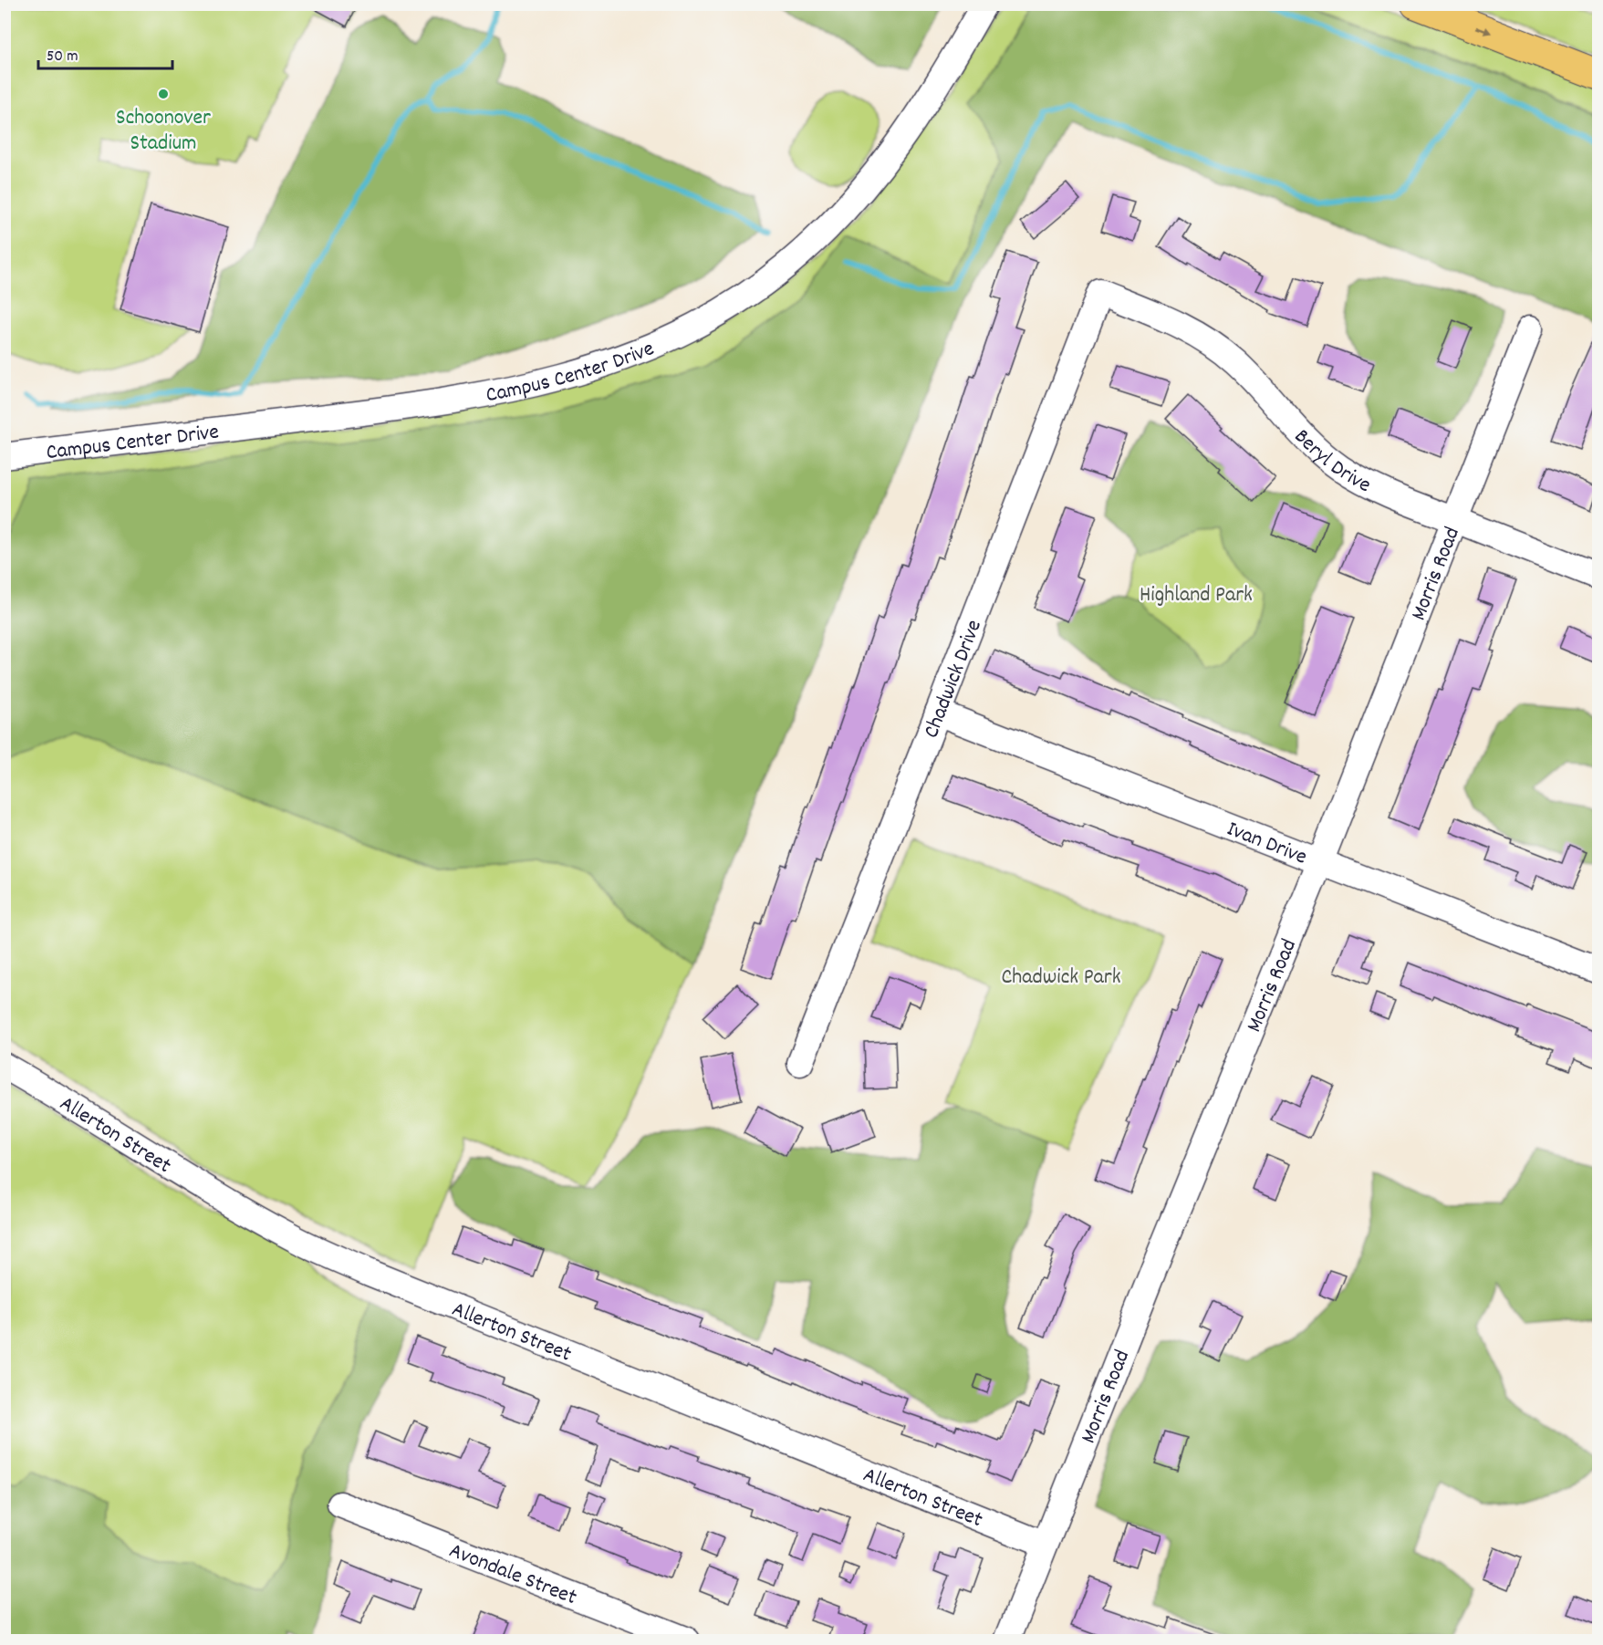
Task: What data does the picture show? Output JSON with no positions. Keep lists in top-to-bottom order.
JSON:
{
  "streets": {
    "street": [
      "Campus Center Drive",
      "Beryl Drive",
      "Morris Road",
      "Chadwick Drive",
      "Ivan Drive",
      "Allerton Street",
      "Avondale Street"
    ]
  },
  "crossings": [
    ["Beryl Drive", "Morris Road"],
    ["Beryl Drive", "Chadwick Drive"],
    ["Morris Road", "Ivan Drive"],
    ["Morris Road", "Allerton Street"],
    ["Chadwick Drive", "Ivan Drive"]
  ],
  "parks": ["Highland Park", "Chadwick Park"],
  "places": ["Schoonover Stadium"],
  "scale_bar": "50 m"
}
